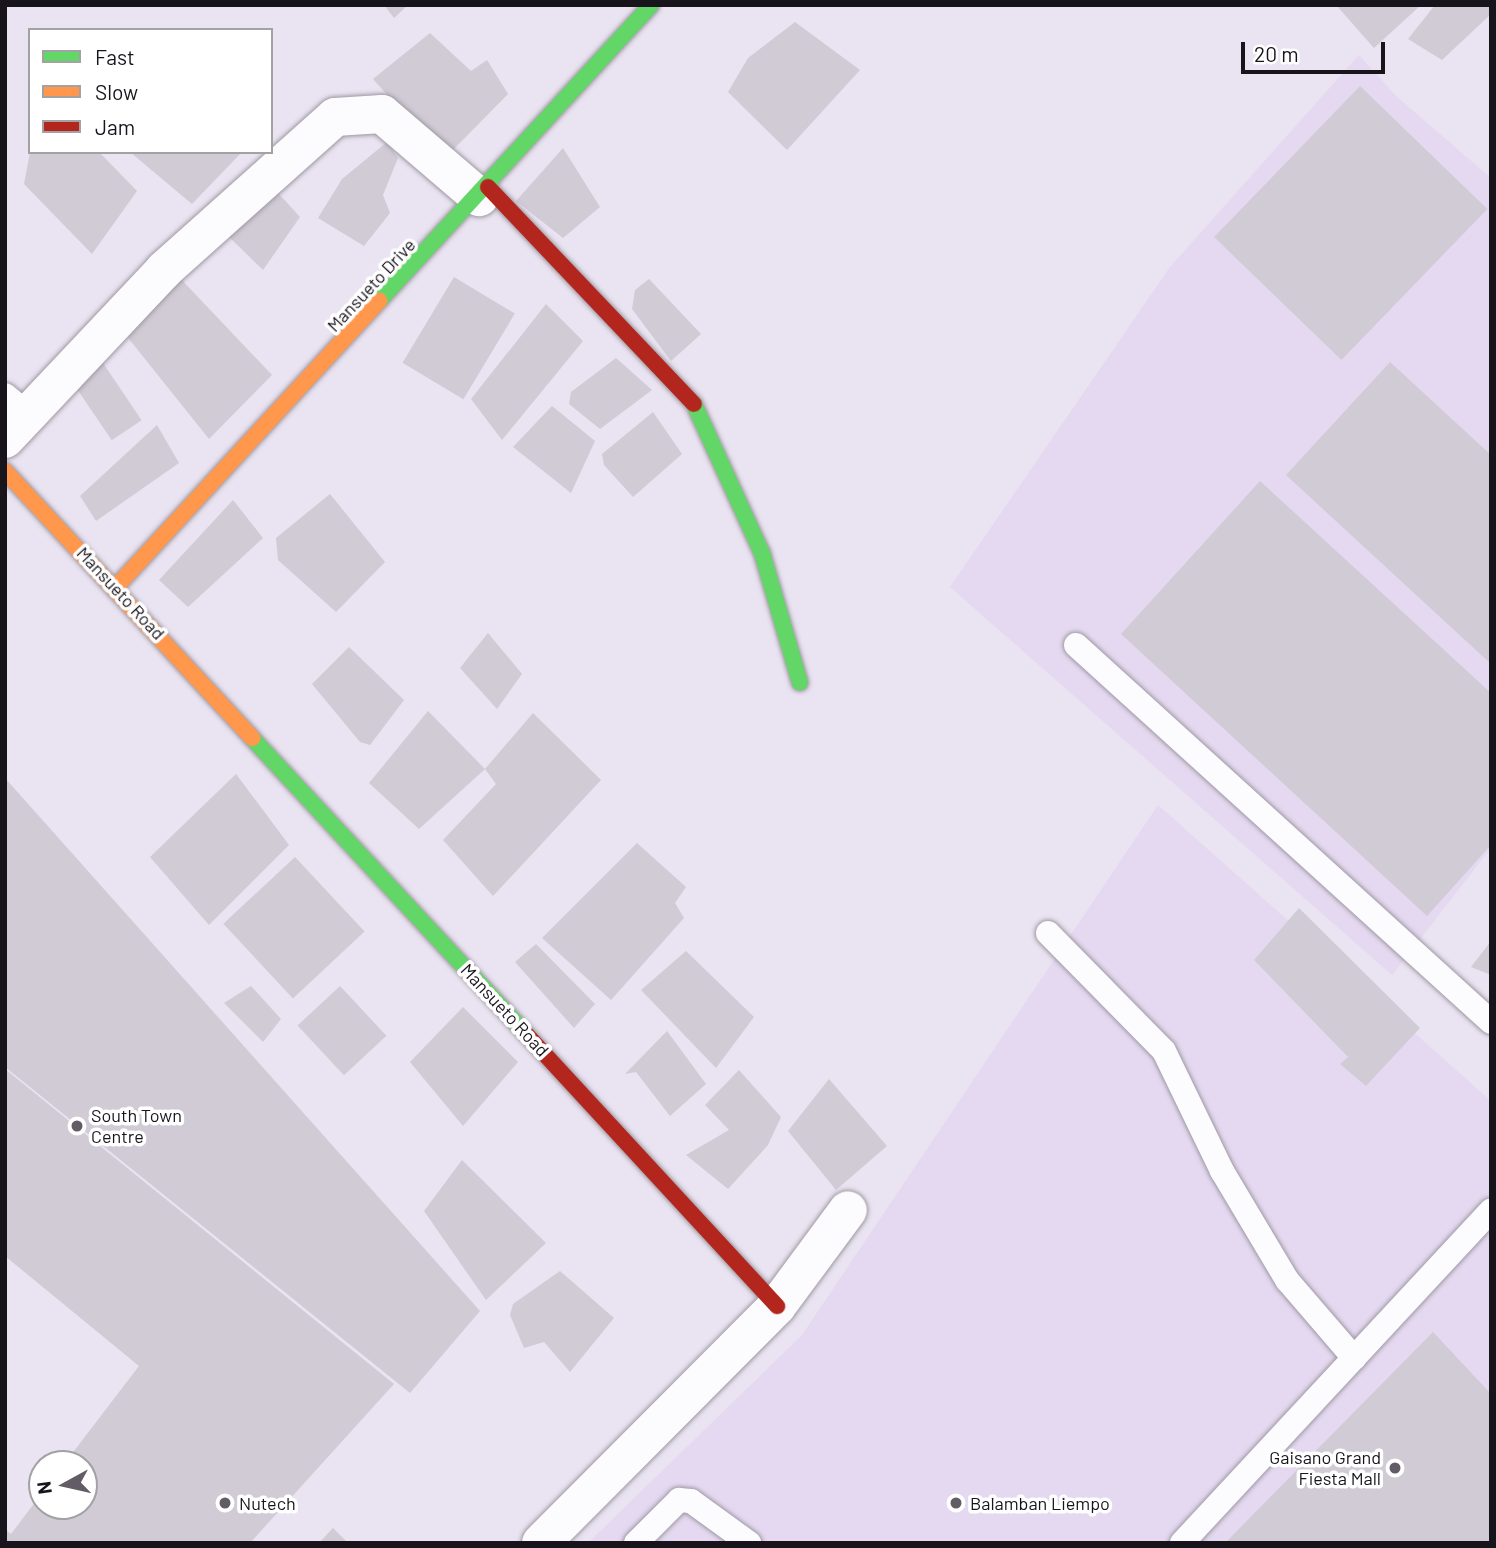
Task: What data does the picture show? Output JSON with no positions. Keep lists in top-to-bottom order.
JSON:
{
  "streets": {
    "street": ["Mansueto Drive", "Mansueto Road"]
  },
  "crossings": [
    ["Mansueto Drive", "Mansueto Road"]
  ],
  "places": [
    "South Town Centre",
    "Gaisano Grand Fiesta Mall",
    "Nutech",
    "Balamban Liempo"
  ],
  "legend": ["Fast", "Slow", "Jam"],
  "scale_bar": "20 m",
  "north": "left"
}
